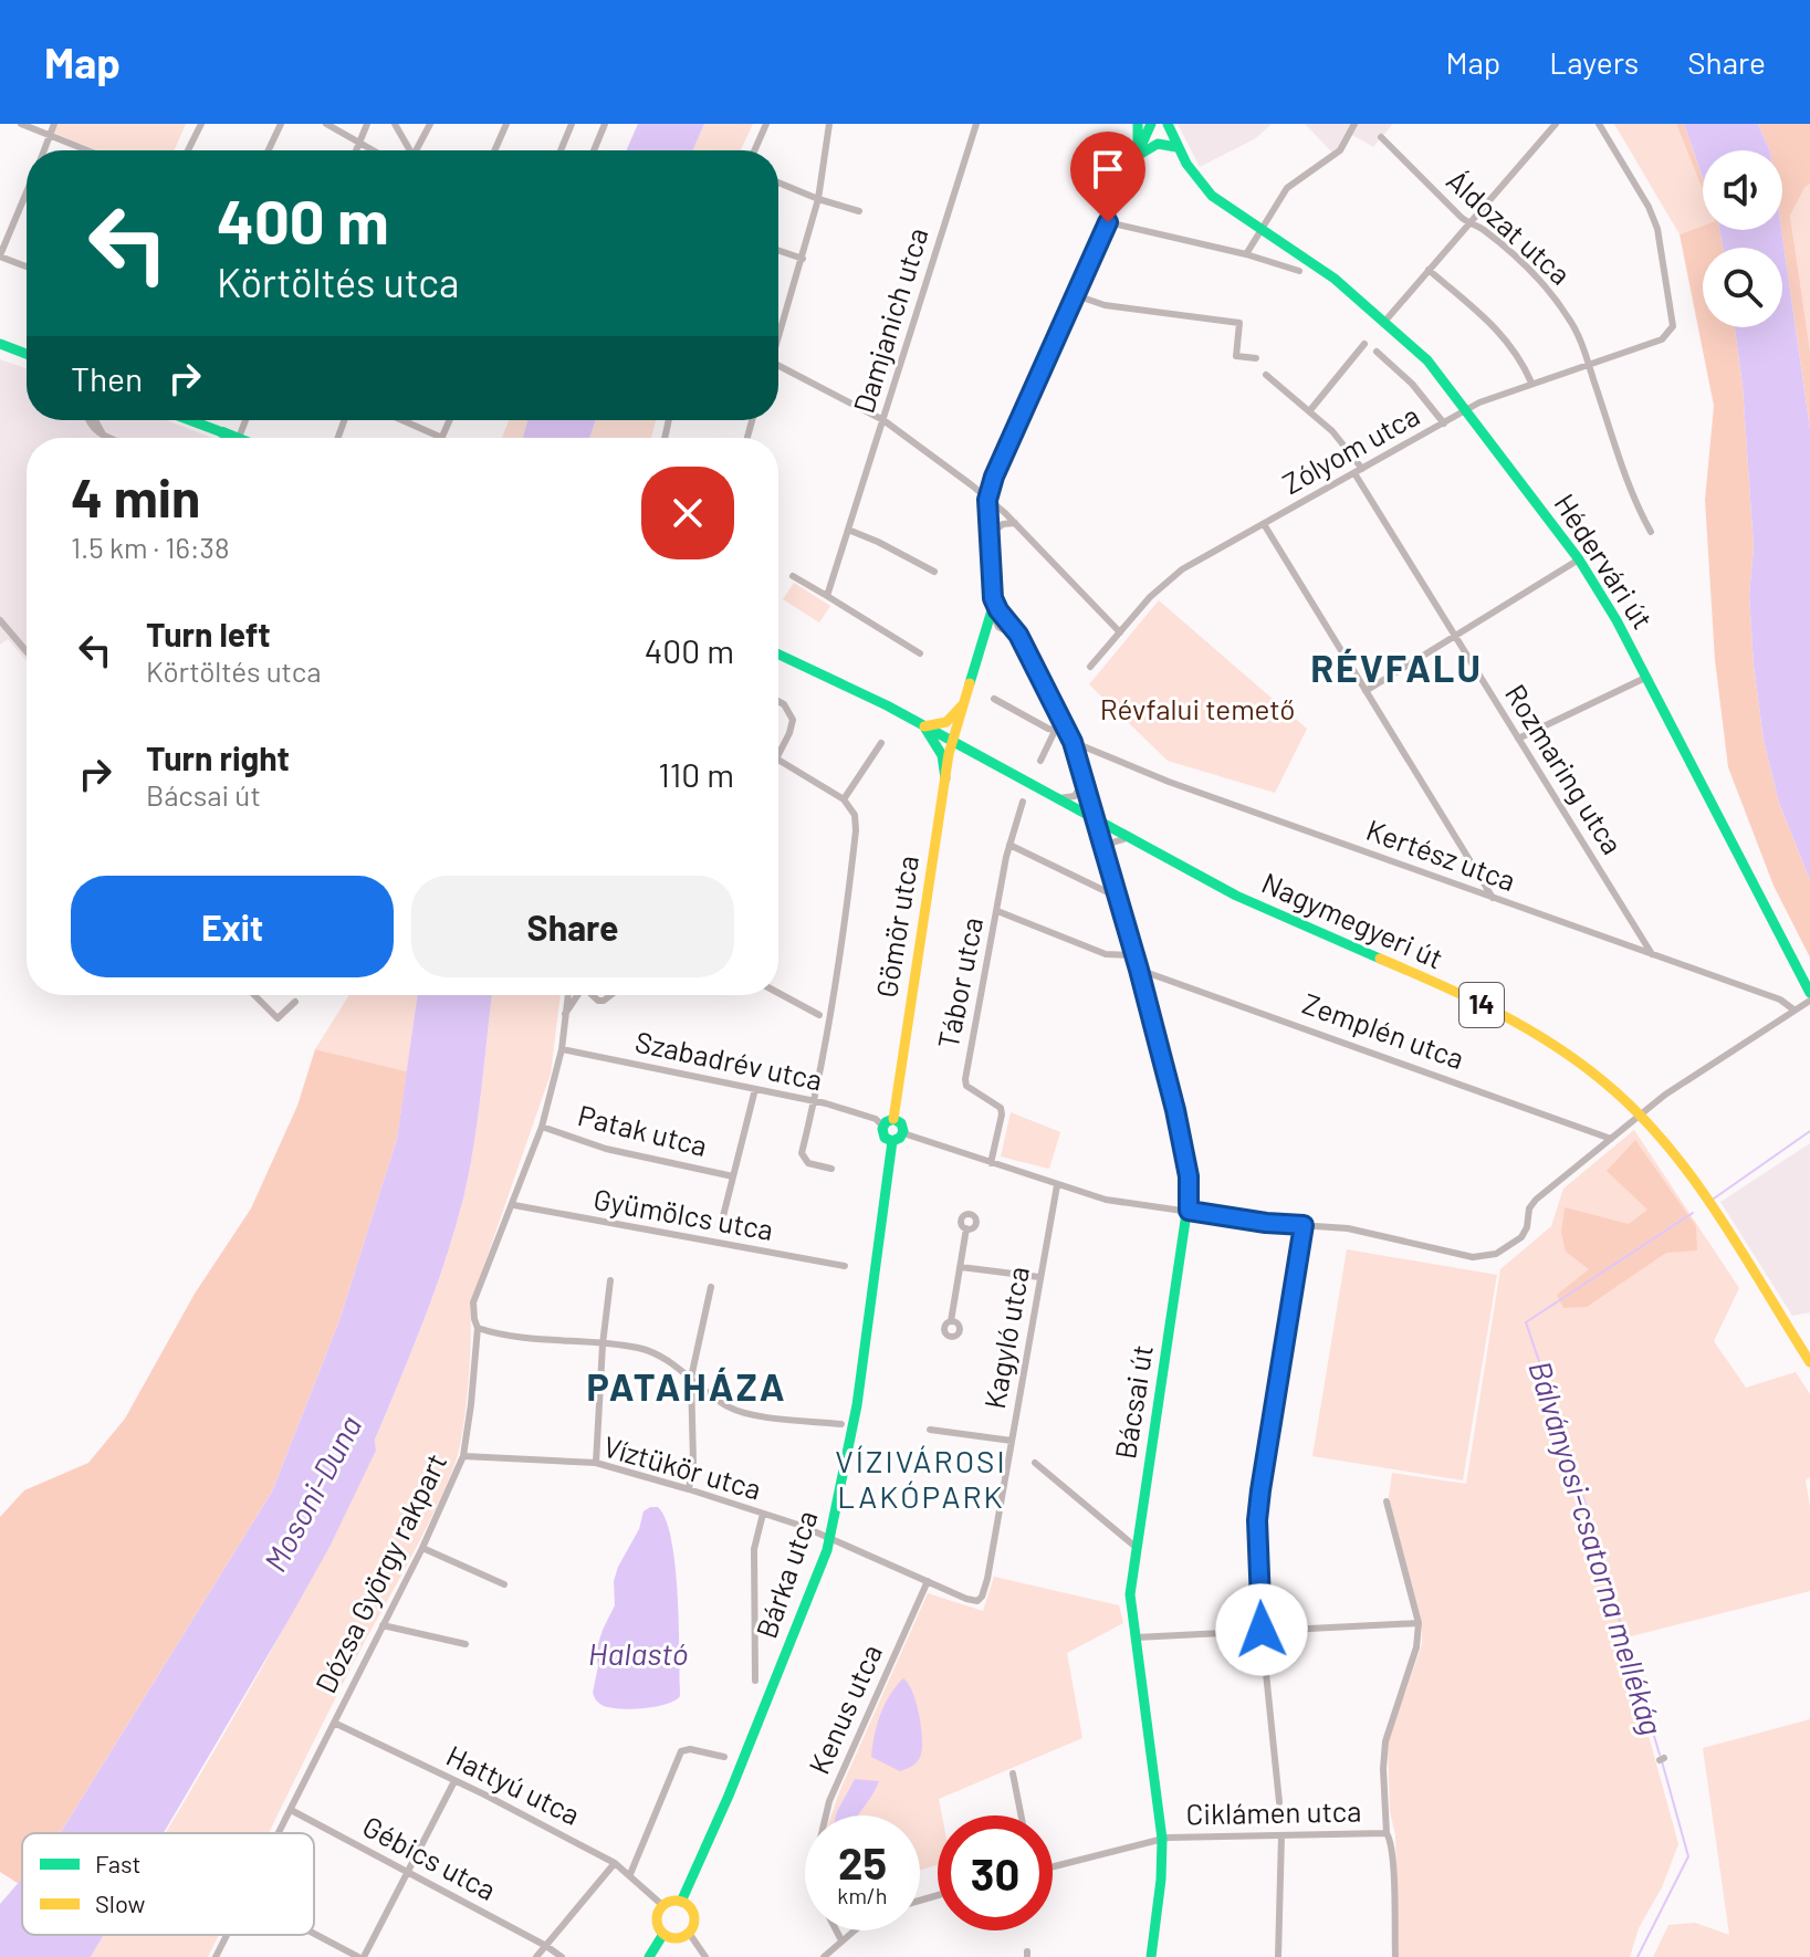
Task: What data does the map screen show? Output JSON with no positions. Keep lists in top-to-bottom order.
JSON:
{
  "streets": {
    "street": [
      "Áldozat utca",
      "Damjanich utca",
      "Zólyom utca",
      "Hédervári út",
      "Rozmaring utca",
      "Kertész utca",
      "Nagymegyeri út",
      "Gömör utca",
      "Tábor utca",
      "14",
      "Zemplén utca",
      "Szabadrév utca",
      "Patak utca",
      "Gyümölcs utca",
      "Kagyló utca",
      "Bácsai út",
      "Víztükör utca",
      "Dózsa György rakpart",
      "Bárka utca",
      "Kenus utca",
      "Hattyú utca",
      "Ciklámen utca",
      "Gébics utca"
    ]
  },
  "crossings": [
    ["Áldozat utca", "Zólyom utca"],
    ["Zólyom utca", "Hédervári út"],
    ["Zólyom utca", "Rozmaring utca"],
    ["Rozmaring utca", "Kertész utca"],
    ["Kertész utca", "Bácsai út"],
    ["Nagymegyeri út", "Gömör utca"],
    ["Nagymegyeri út", "Bácsai út"],
    ["Gömör utca", "Szabadrév utca"],
    ["Gömör utca", "Bácsai út"],
    ["Gömör utca", "Bárka utca"],
    ["Zemplén utca", "Bácsai út"],
    ["Szabadrév utca", "Dózsa György rakpart"],
    ["Szabadrév utca", "Bárka utca"],
    ["Patak utca", "Dózsa György rakpart"],
    ["Gyümölcs utca", "Dózsa György rakpart"],
    ["Kagyló utca", "Víztükör utca"],
    ["Bácsai út", "Ciklámen utca"],
    ["Víztükör utca", "Dózsa György rakpart"],
    ["Víztükör utca", "Bárka utca"],
    ["Víztükör utca", "Kenus utca"],
    ["Dózsa György rakpart", "Hattyú utca"],
    ["Dózsa György rakpart", "Gébics utca"],
    ["Bárka utca", "Hattyú utca"]
  ],
  "districts": ["RÉVFALU", "PATAHÁZA", "VÍZIVÁROSI LAKÓPARK"],
  "water": ["Mosoni-Duna", "Bálványosi-csatorna mellékág", "Halastó"],
  "parks": ["Révfalui temető"],
  "legend": ["Fast", "Slow"],
  "page": {
    "header": "Map",
    "nav": ["Map", "Layers", "Share"],
    "turn": ["400 m", "Körtöltés utca"],
    "then": "Then",
    "heading": ["4 min", "1.5 km · 16:38"],
    "list": [
      {
        "name": "Turn left",
        "note": "Körtöltés utca",
        "value": "400 m"
      },
      {
        "name": "Turn right",
        "note": "Bácsai út",
        "value": "110 m"
      }
    ],
    "buttons": ["Exit", "Share"],
    "speed": "25 km/h",
    "limit": "30"
  }
}
